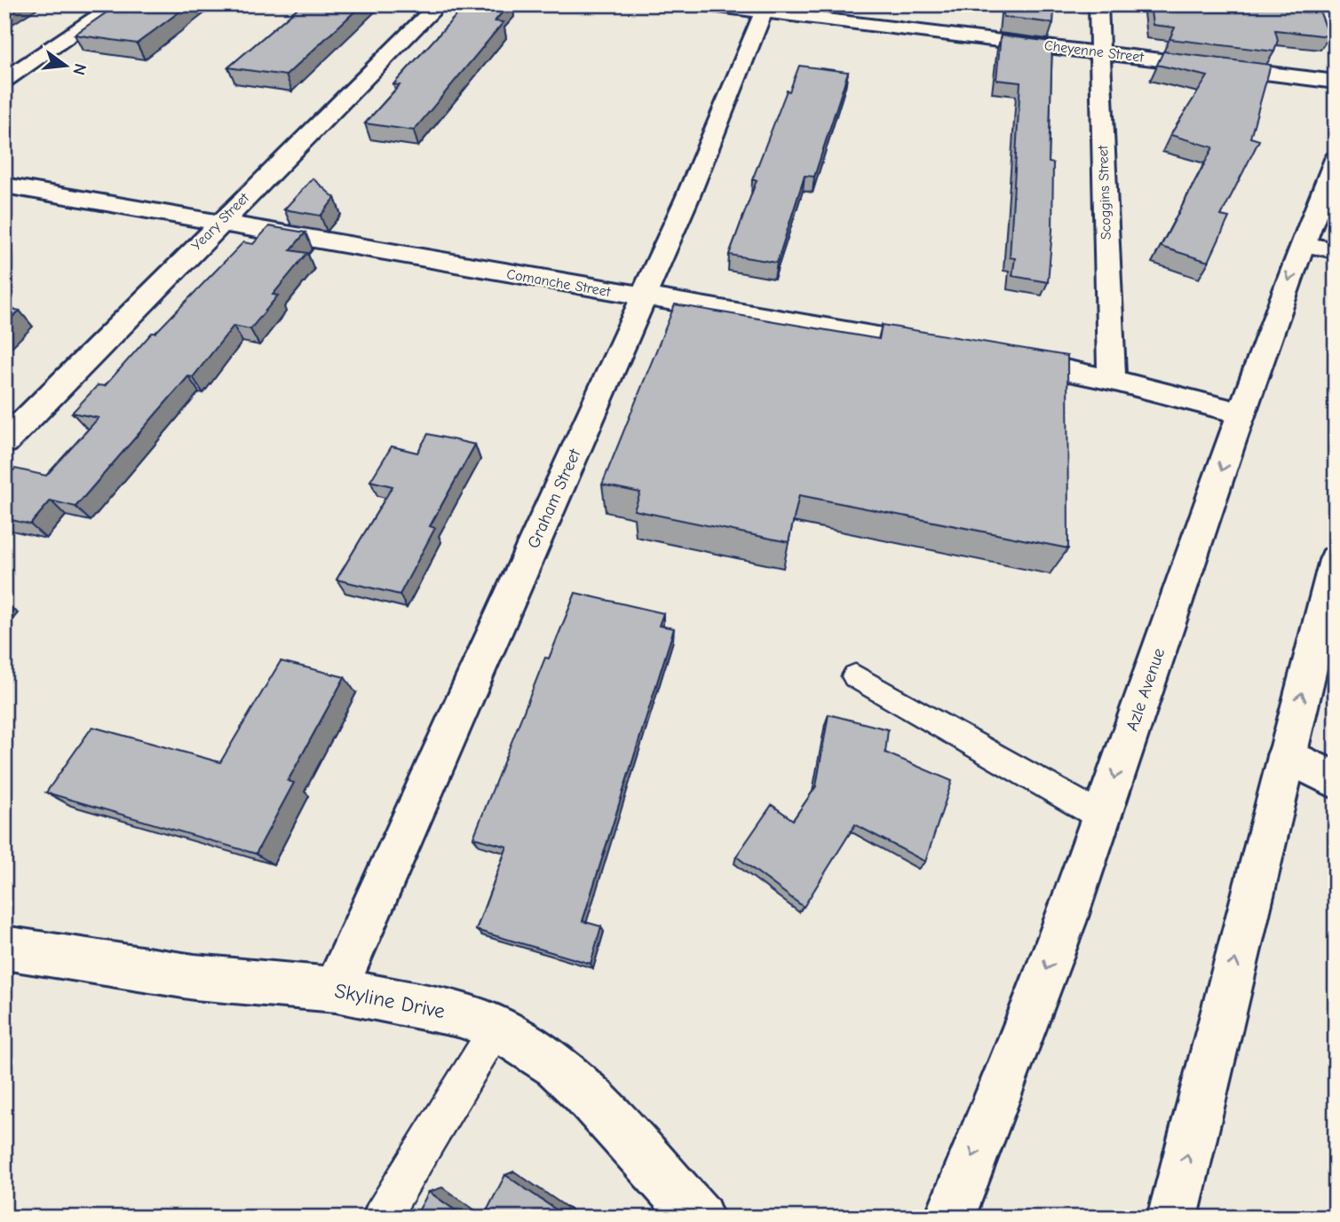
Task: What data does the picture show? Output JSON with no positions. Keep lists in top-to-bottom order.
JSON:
{
  "streets": {
    "street": [
      "Cheyenne Street",
      "Scoggins Street",
      "Yeary Street",
      "Comanche Street",
      "Graham Street",
      "Azle Avenue",
      "Skyline Drive"
    ]
  },
  "crossings": [
    ["Cheyenne Street", "Scoggins Street"],
    ["Cheyenne Street", "Graham Street"],
    ["Yeary Street", "Comanche Street"],
    ["Comanche Street", "Graham Street"],
    ["Graham Street", "Skyline Drive"]
  ],
  "north": "right"
}
